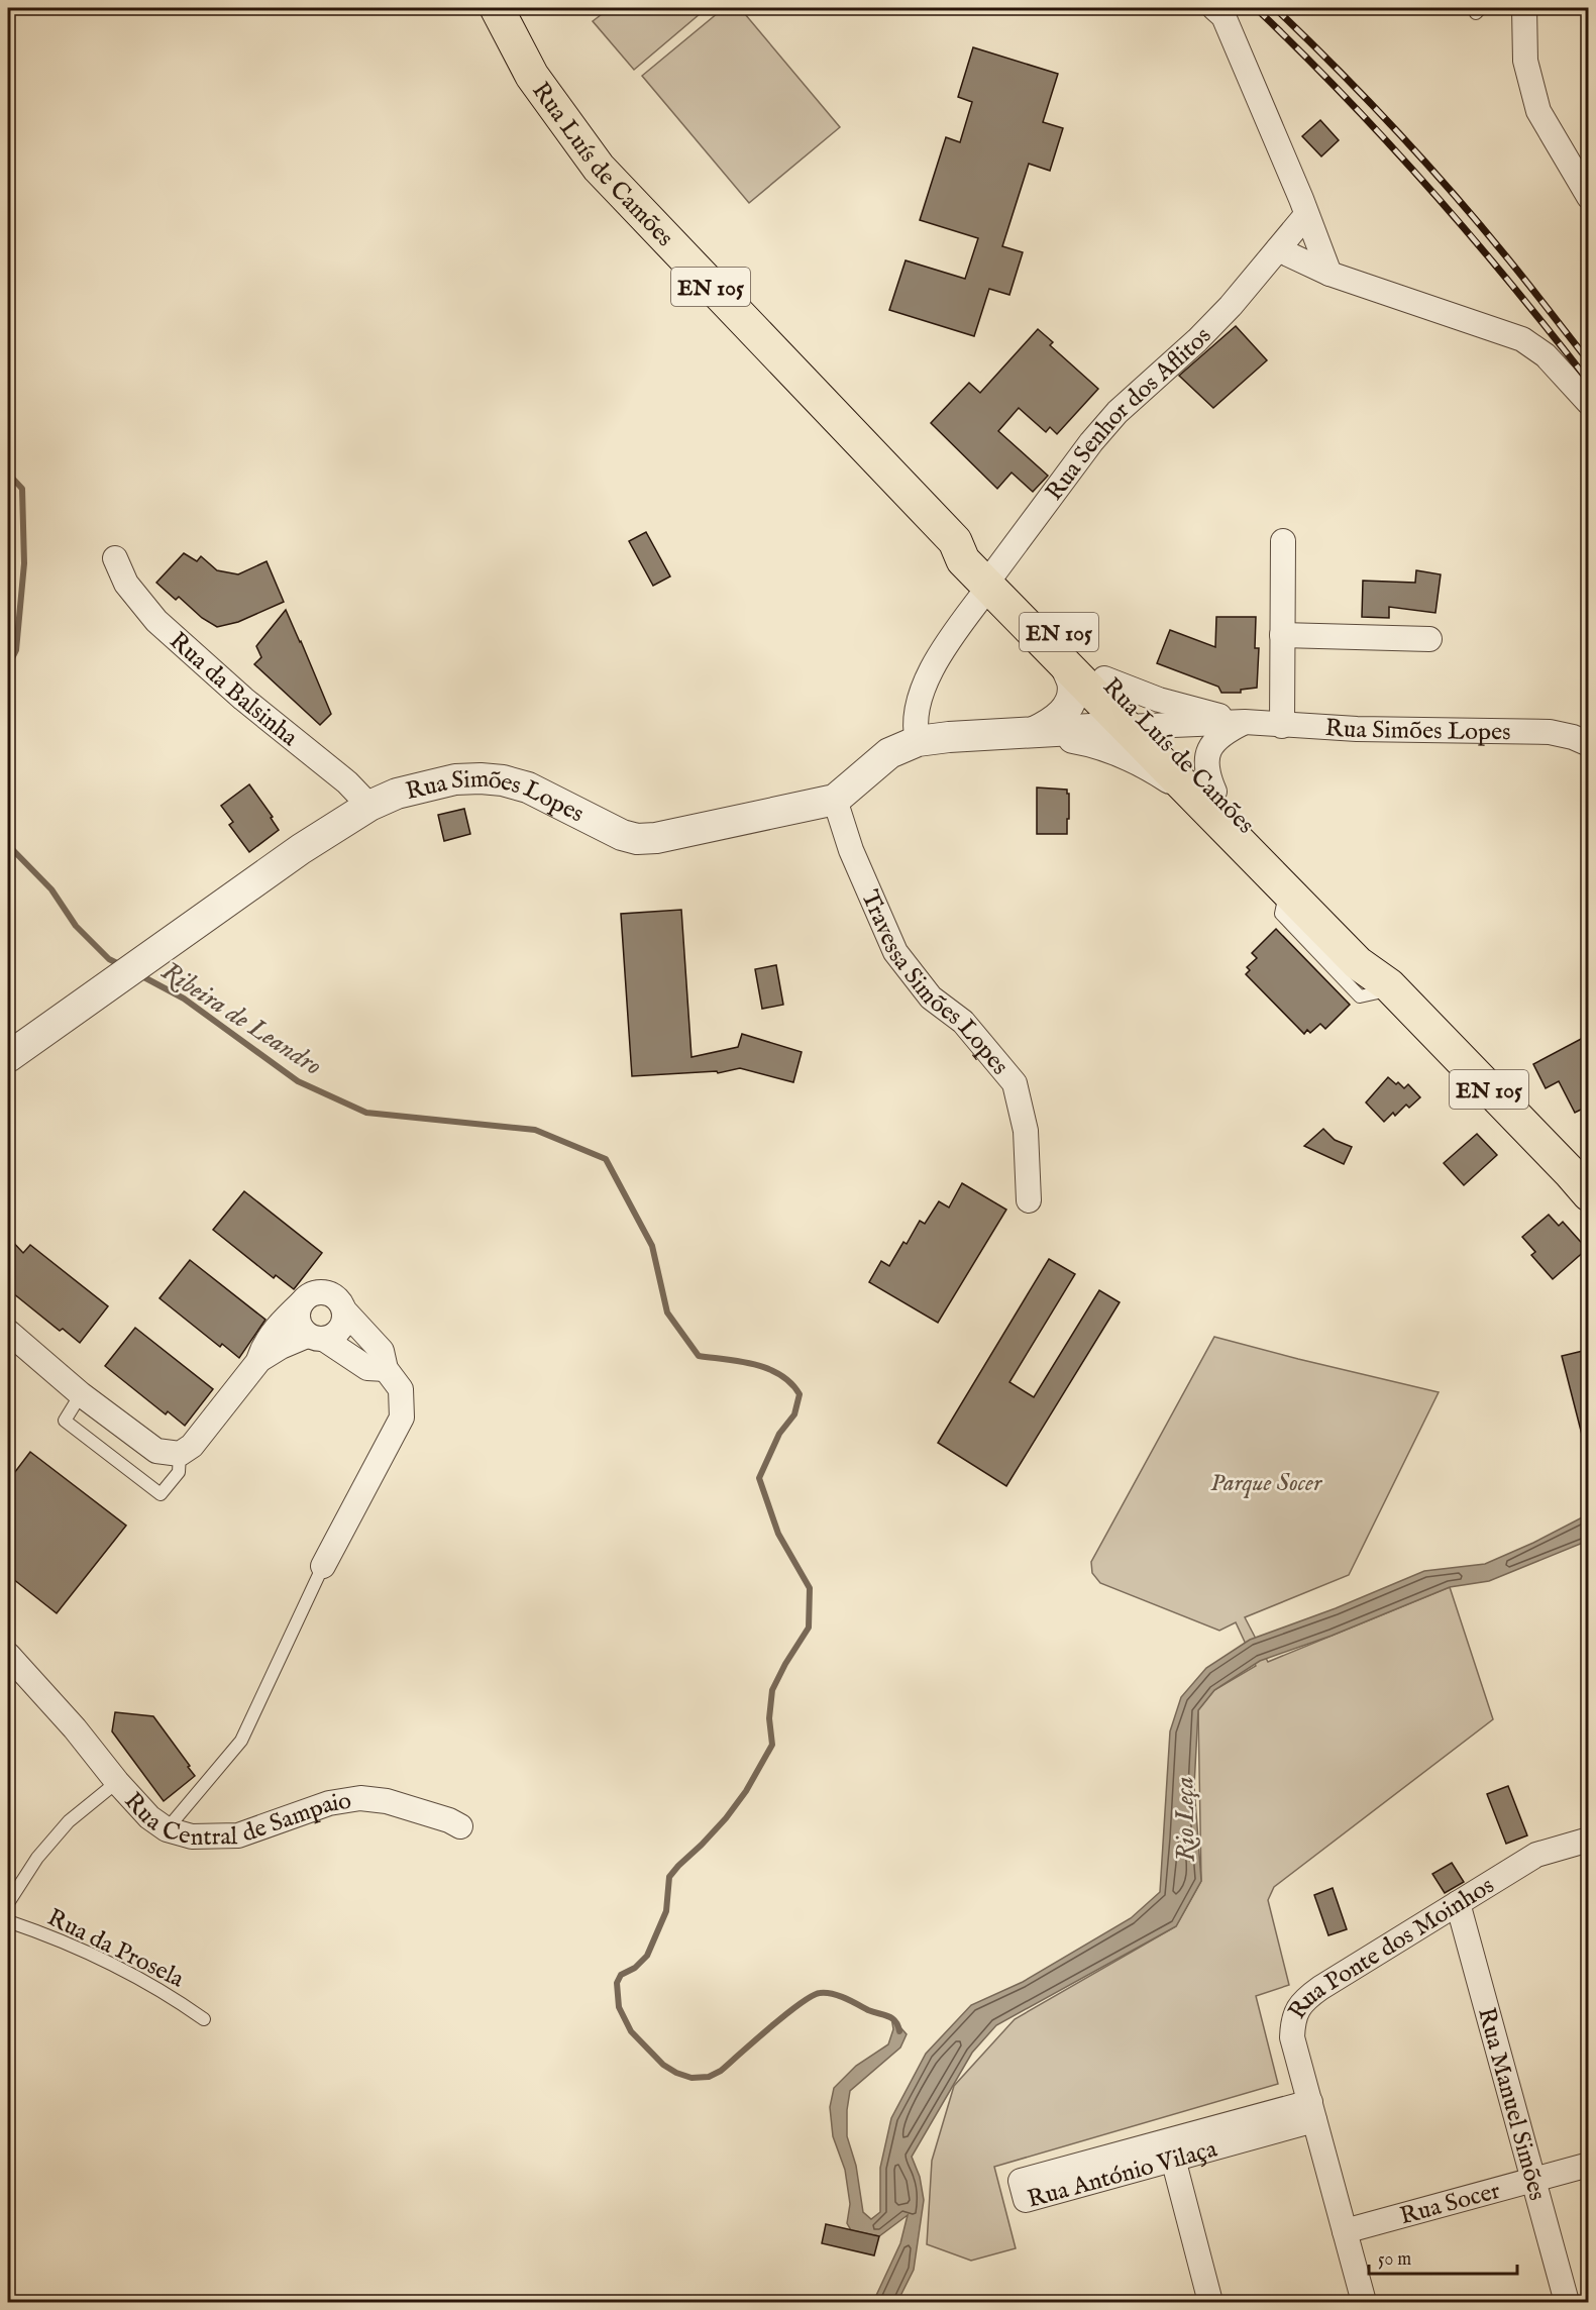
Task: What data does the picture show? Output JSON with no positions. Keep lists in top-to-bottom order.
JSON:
{
  "streets": {
    "main road": ["Rua Luís de Camões", "EN 105"],
    "street": [
      "Rua Senhor dos Aflitos",
      "Rua da Balsinha",
      "Rua Simões Lopes",
      "Travessa Simões Lopes",
      "Rua Central de Sampaio",
      "Rua Ponte dos Moinhos",
      "Rua Manuel Simões",
      "Rua António Vilaça",
      "Rua Socer"
    ],
    "lane": ["Rua da Prosela"]
  },
  "crossings": [
    ["Rua Luís de Camões", "Rua Senhor dos Aflitos"],
    ["Rua Luís de Camões", "Rua Simões Lopes"],
    ["Rua Senhor dos Aflitos", "Rua Simões Lopes"],
    ["Rua da Balsinha", "Rua Simões Lopes"],
    ["Rua Simões Lopes", "Travessa Simões Lopes"],
    ["Rua Ponte dos Moinhos", "Rua Manuel Simões"],
    ["Rua Ponte dos Moinhos", "Rua António Vilaça"],
    ["Rua Ponte dos Moinhos", "Rua Socer"],
    ["Rua Manuel Simões", "Rua Socer"]
  ],
  "water": ["Ribeira de Leandro", "Rio Leça"],
  "parks": ["Parque Socer"],
  "scale_bar": "50 m"
}
